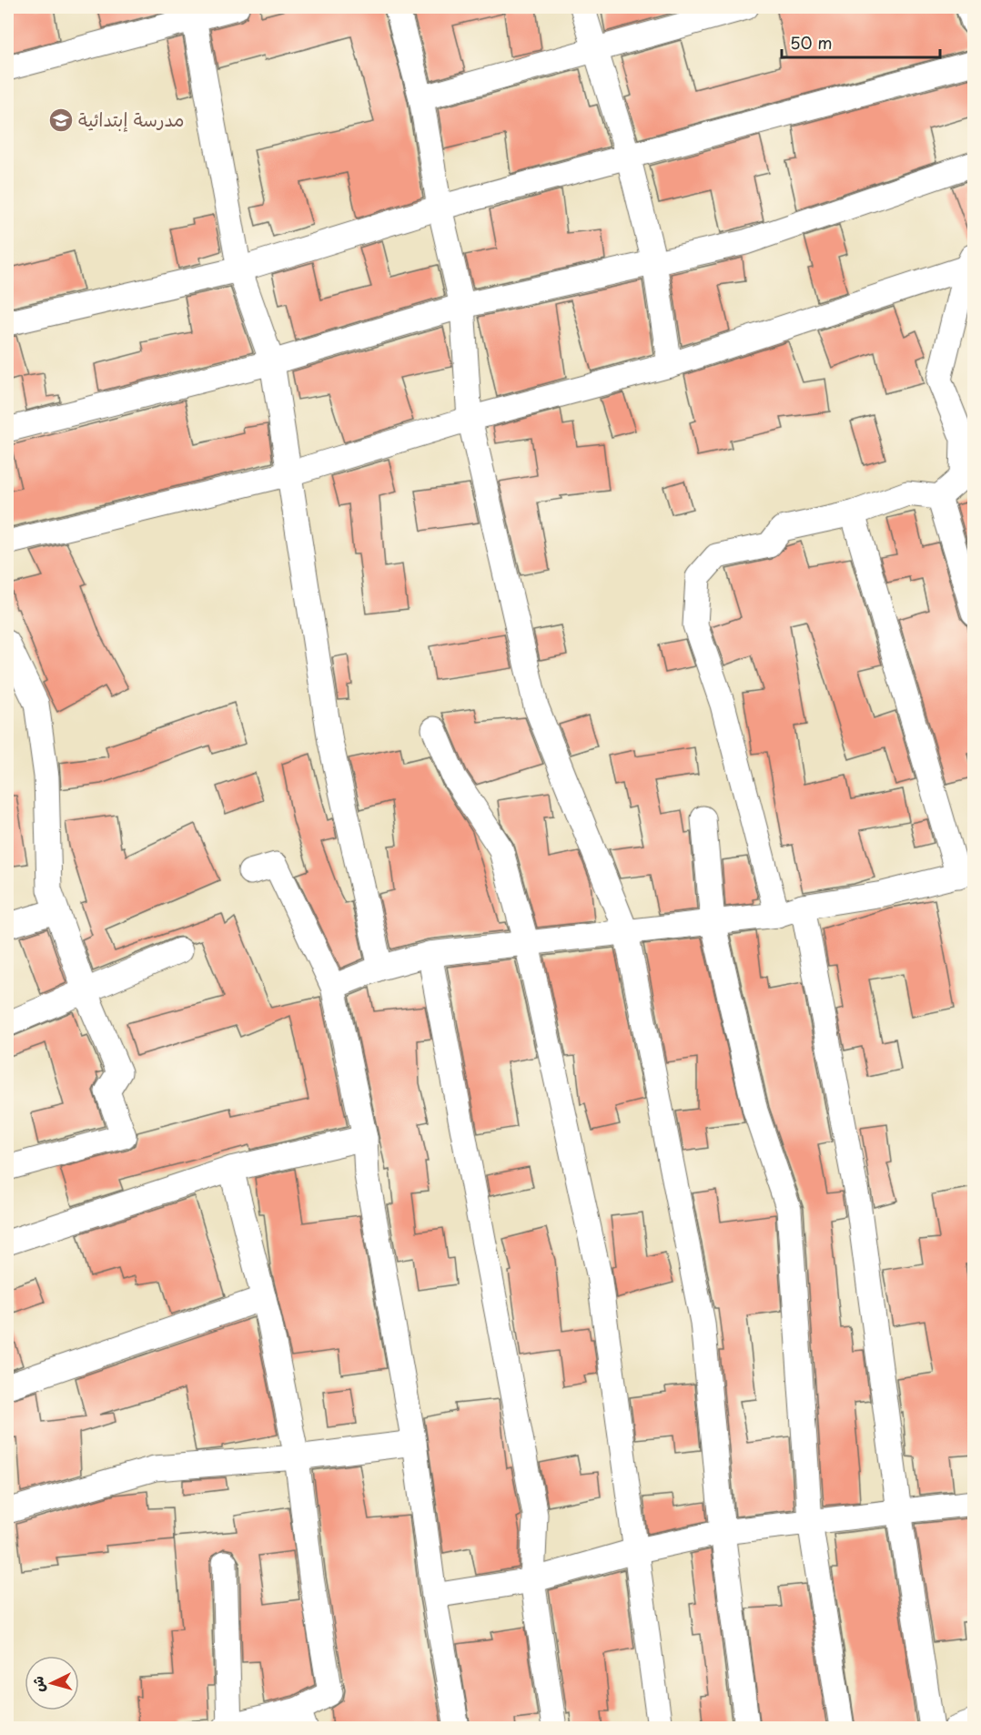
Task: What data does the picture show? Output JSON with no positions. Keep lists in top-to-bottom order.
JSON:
{
  "places": {
    "school or university": ["مدرسة إبتدائية"]
  },
  "scale_bar": "50 m",
  "north": "left"
}
